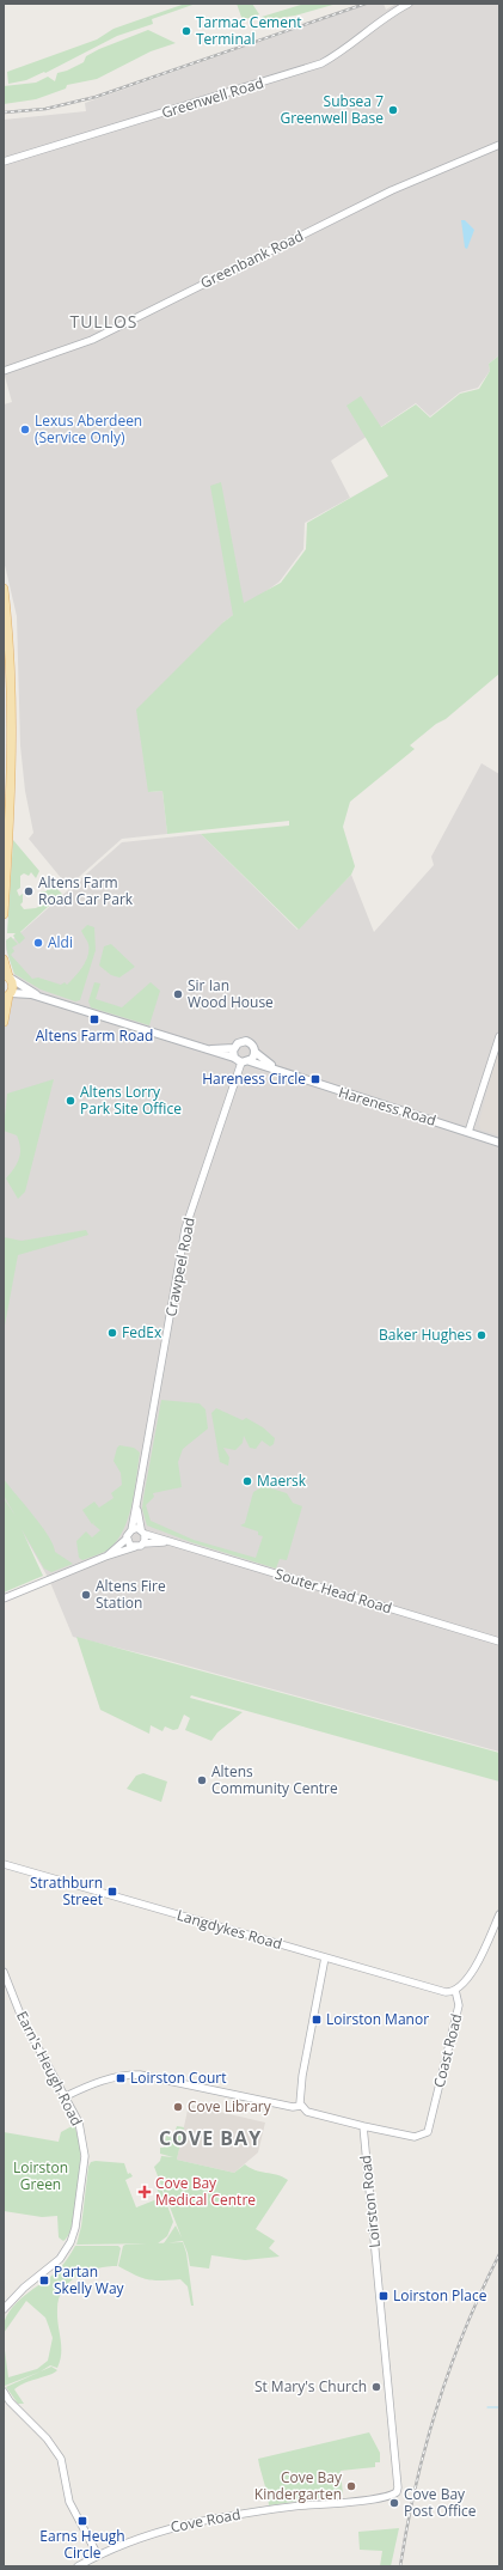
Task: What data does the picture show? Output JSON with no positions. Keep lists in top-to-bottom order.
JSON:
{
  "streets": {
    "main road": ["Hareness Road"],
    "street": [
      "Greenwell Road",
      "Greenbank Road",
      "Crawpeel Road",
      "Souter Head Road",
      "Langdykes Road",
      "Coast Road",
      "Earn's Heugh Road",
      "Loirston Road",
      "Cove Road"
    ]
  },
  "crossings": [
    ["Hareness Road", "Crawpeel Road"],
    ["Crawpeel Road", "Souter Head Road"],
    ["Langdykes Road", "Coast Road"],
    ["Coast Road", "Loirston Road"],
    ["Loirston Road", "Cove Road"]
  ],
  "districts": ["TULLOS", "COVE BAY"],
  "parks": ["Loirston Green"],
  "places": {
    "other": [
      "Tarmac Cement Terminal",
      "Subsea 7 Greenwell Base",
      "Lexus Aberdeen (Service Only)",
      "Altens Farm Road Car Park",
      "Aldi",
      "Sir Ian Wood House",
      "Altens Lorry Park Site Office",
      "FedEx",
      "Baker Hughes",
      "Maersk",
      "Altens Fire Station",
      "Altens Community Centre",
      "Cove Library",
      "St Mary's Church",
      "Cove Bay Kindergarten",
      "Cove Bay Post Office"
    ],
    "transit": [
      "Altens Farm Road",
      "Hareness Circle",
      "Strathburn Street",
      "Loirston Manor",
      "Loirston Court",
      "Partan Skelly Way",
      "Loirston Place",
      "Earns Heugh Circle"
    ],
    "health": ["Cove Bay Medical Centre"]
  }
}
